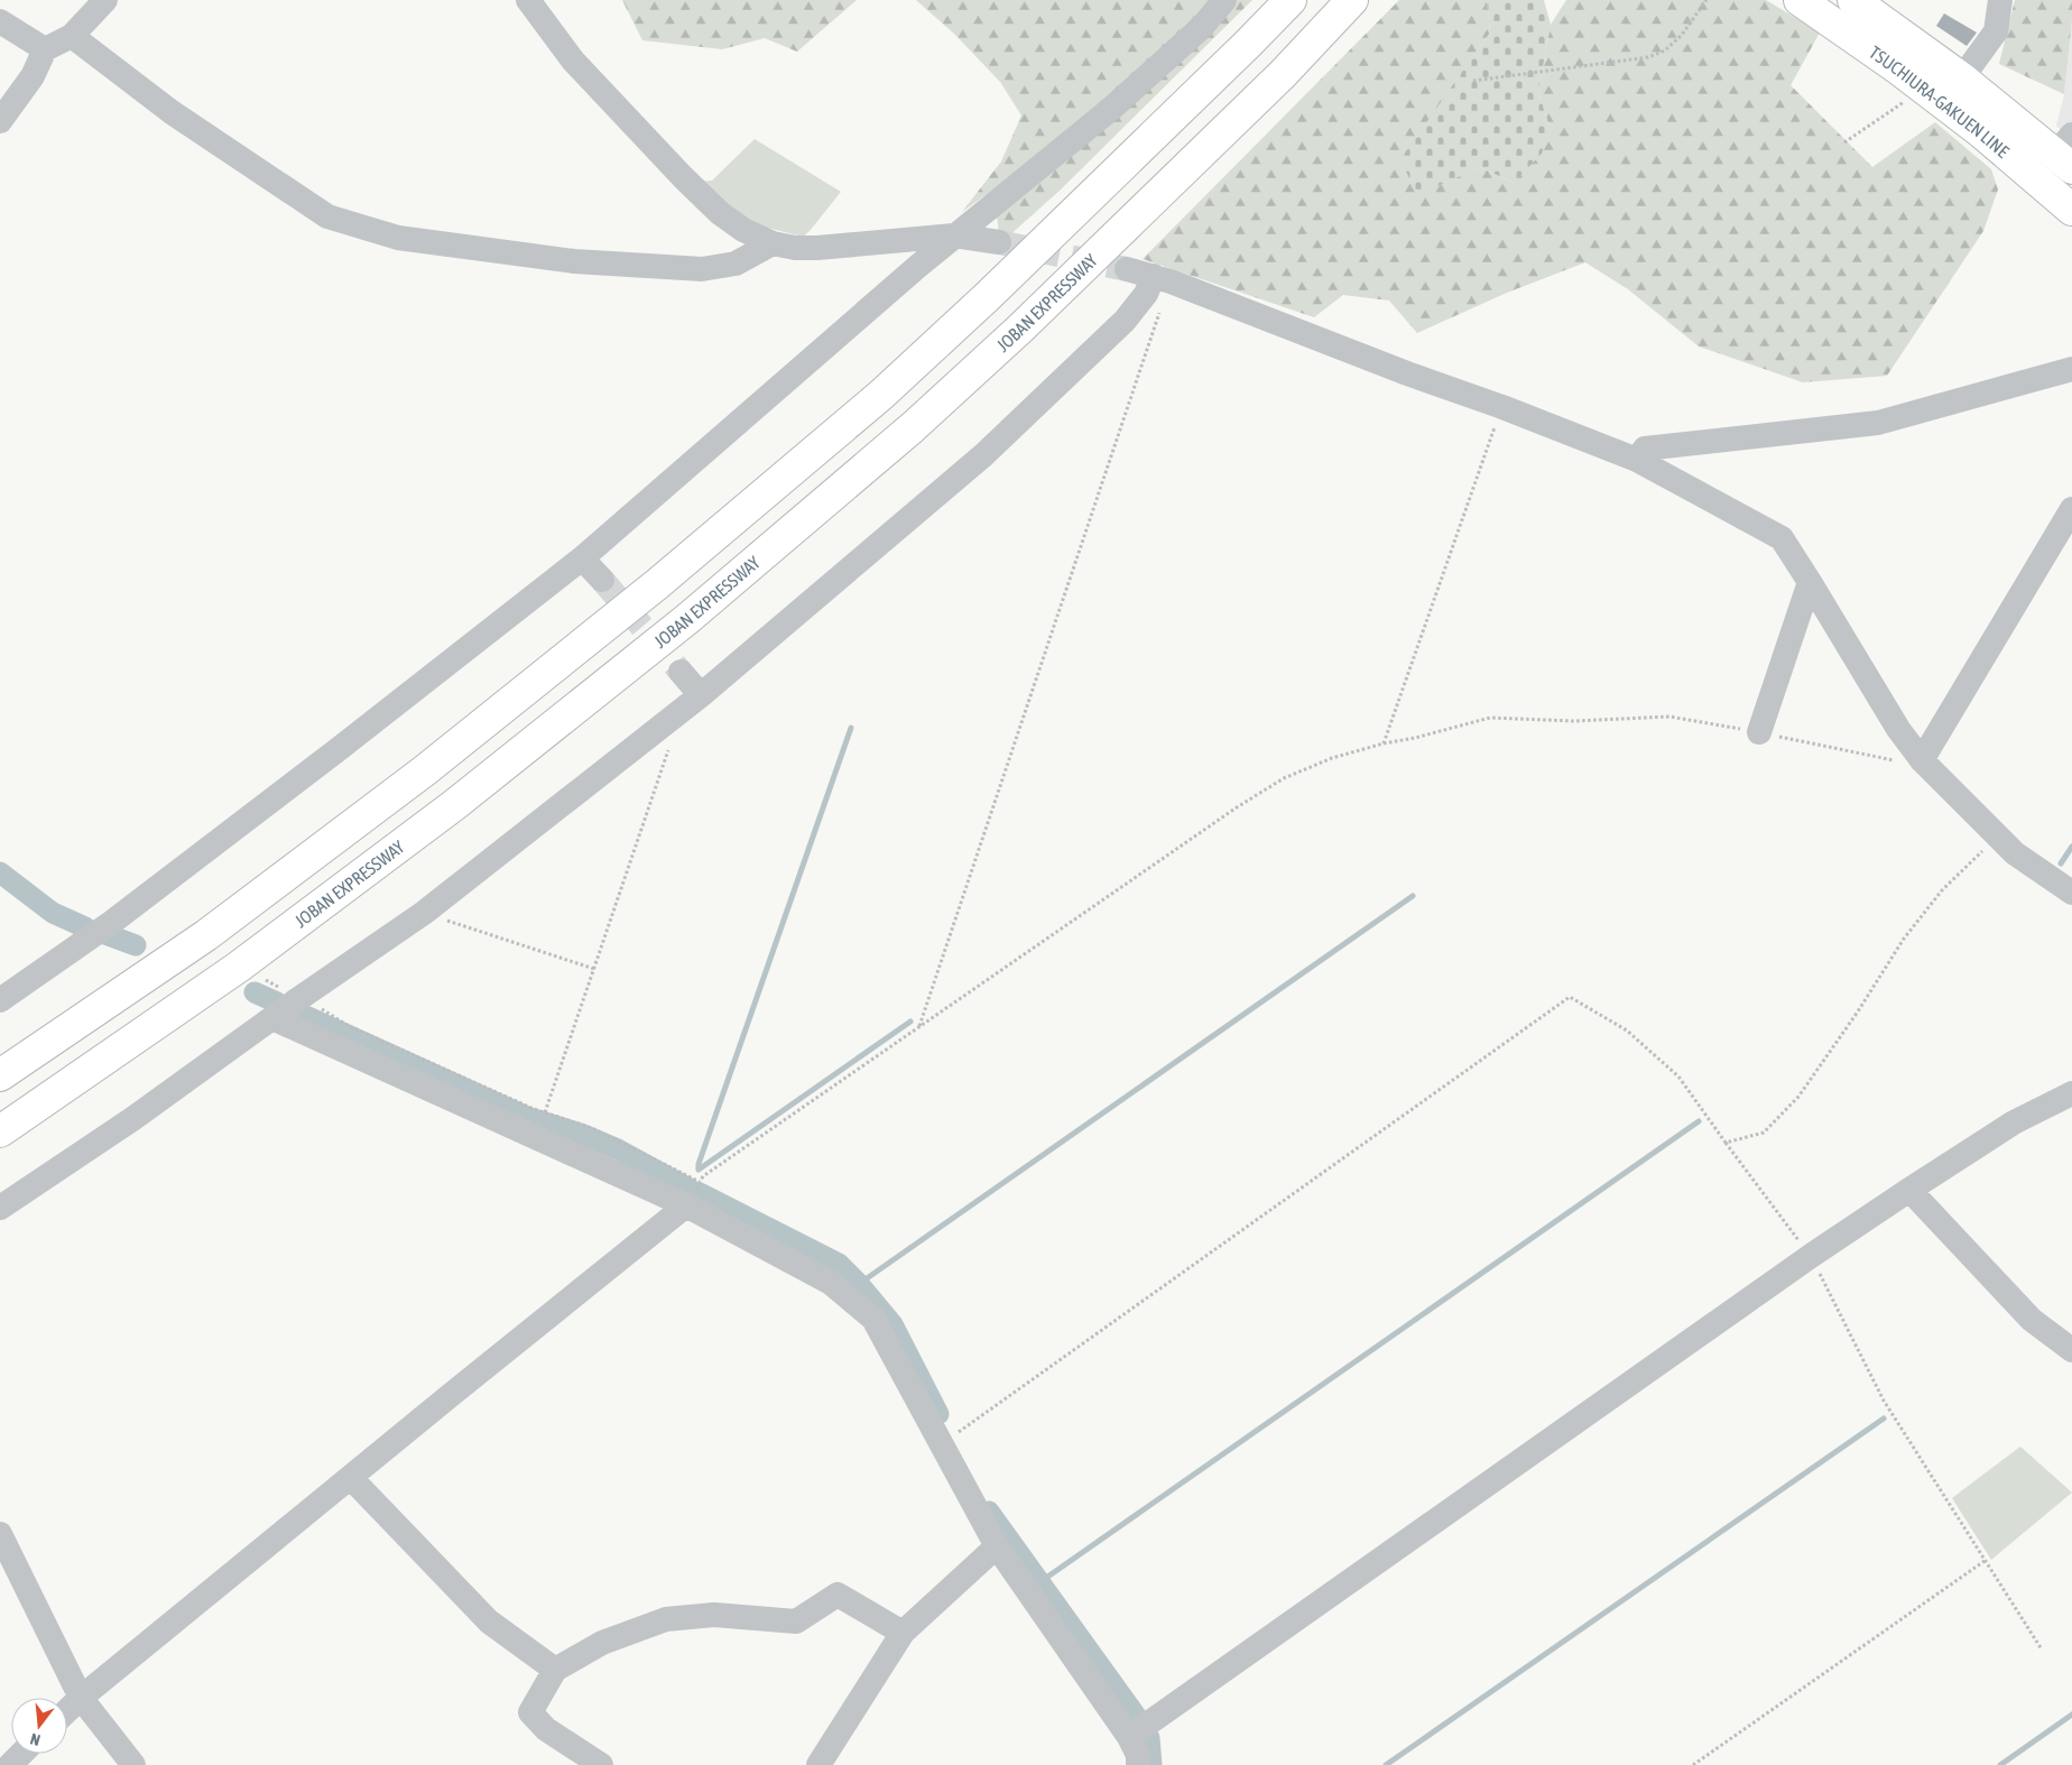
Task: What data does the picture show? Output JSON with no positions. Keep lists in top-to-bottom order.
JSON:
{
  "streets": {
    "main road": ["TSUCHIURA-GAKUEN LINE", "JOBAN EXPRESSWAY"]
  },
  "north": "bottom"
}
